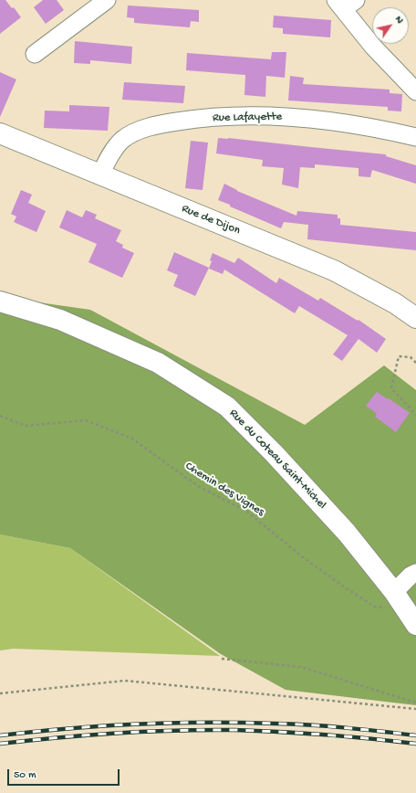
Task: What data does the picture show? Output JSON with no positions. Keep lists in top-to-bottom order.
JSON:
{
  "streets": {
    "street": ["Rue Lafayette", "Rue de Dijon", "Rue du Coteau Saint-Michel"],
    "path": ["Chemin des Vignes"]
  },
  "crossings": [
    ["Rue Lafayette", "Rue de Dijon"],
    ["Rue du Coteau Saint-Michel", "Chemin des Vignes"]
  ],
  "scale_bar": "50 m",
  "north": "top right"
}
